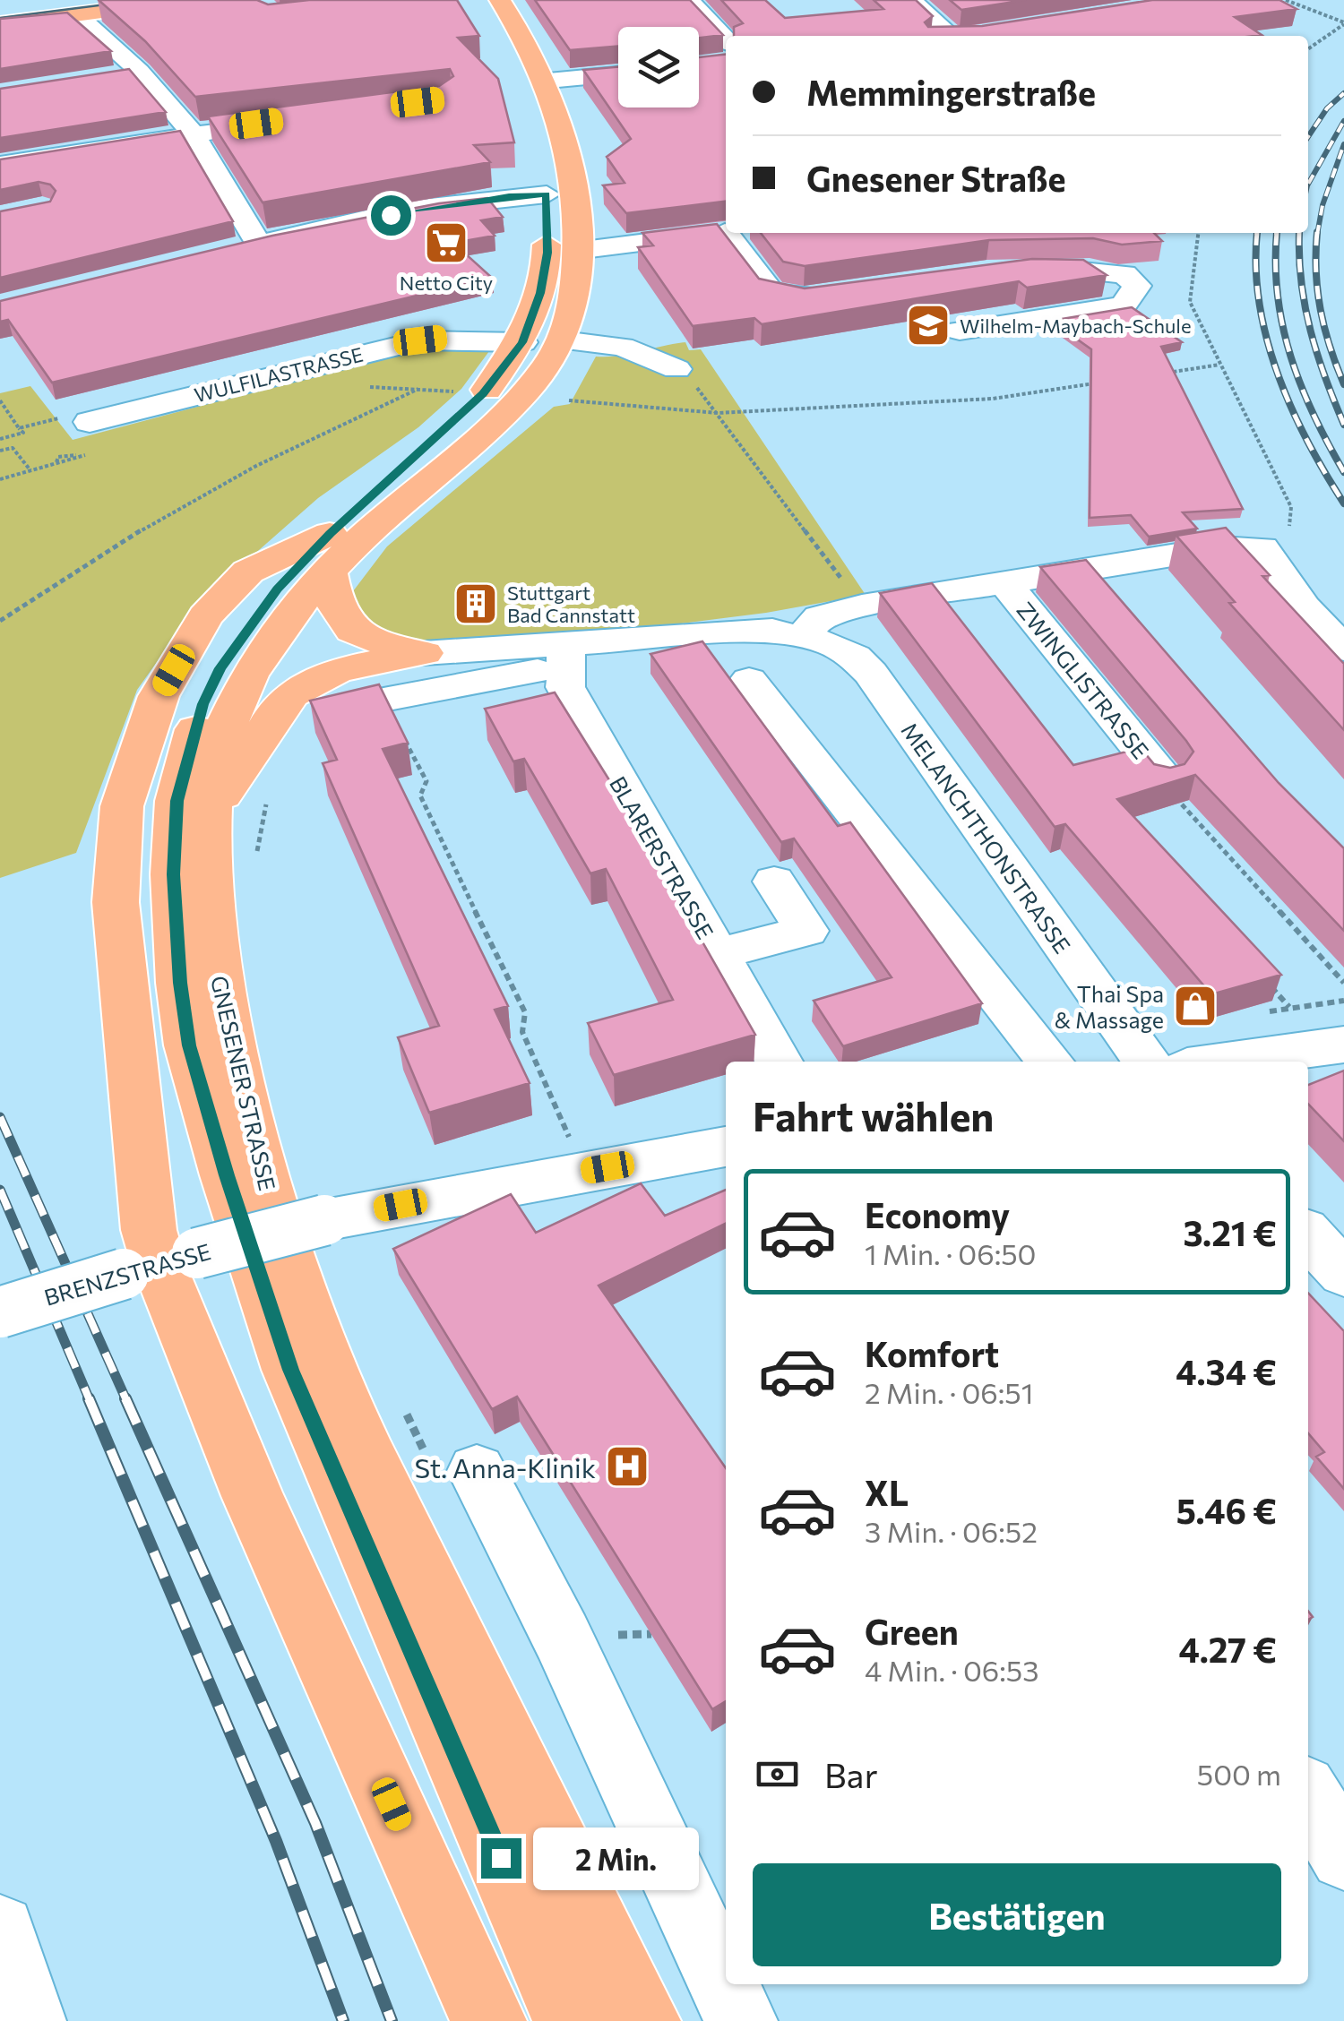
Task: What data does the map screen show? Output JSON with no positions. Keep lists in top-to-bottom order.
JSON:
{
  "streets": {
    "main road": ["GNESENER STRASSE"],
    "street": [
      "WULFILASTRASSE",
      "ZWINGLISTRASSE",
      "MELANCHTHONSTRASSE",
      "BLARERSTRASSE",
      "BRENZSTRASSE"
    ]
  },
  "crossings": [
    ["WULFILASTRASSE", "GNESENER STRASSE"],
    ["MELANCHTHONSTRASSE", "BLARERSTRASSE"]
  ],
  "places": {
    "supermarket": ["Netto City"],
    "school or university": ["Wilhelm-Maybach-Schule"],
    "building": ["Stuttgart Bad Cannstatt"],
    "shop": ["Thai Spa & Massage"],
    "hospital": ["St. Anna-Klinik"]
  },
  "page": {
    "banner": ["Memmingerstraße", "Gnesener Straße"],
    "heading": "Fahrt wählen",
    "list": [
      {
        "name": "Economy",
        "note": "1 Min. · 06:50",
        "value": "3.21 €"
      },
      {
        "name": "Komfort",
        "note": "2 Min. · 06:51",
        "value": "4.34 €"
      },
      {
        "name": "XL",
        "note": "3 Min. · 06:52",
        "value": "5.46 €"
      },
      {
        "name": "Green",
        "note": "4 Min. · 06:53",
        "value": "4.27 €"
      }
    ],
    "pay": ["Bar", "500 m"],
    "bubble": "2 Min.",
    "buttons": "Bestätigen"
  }
}
